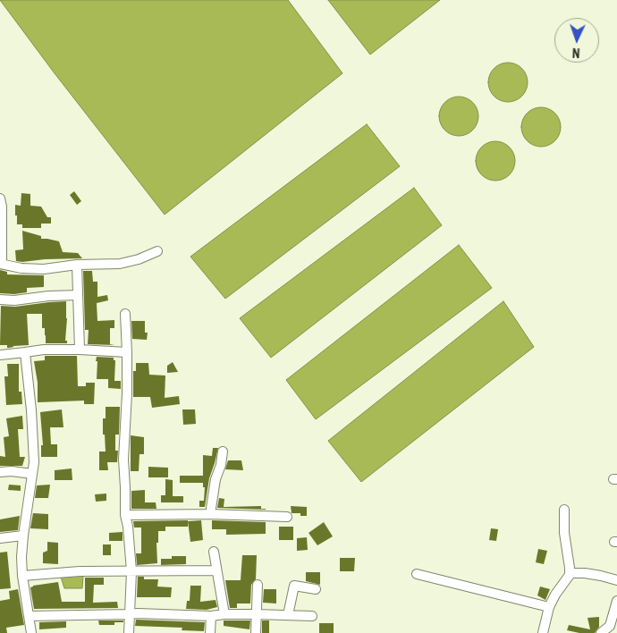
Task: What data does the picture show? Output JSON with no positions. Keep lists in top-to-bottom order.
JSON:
{
  "north": "bottom"
}
